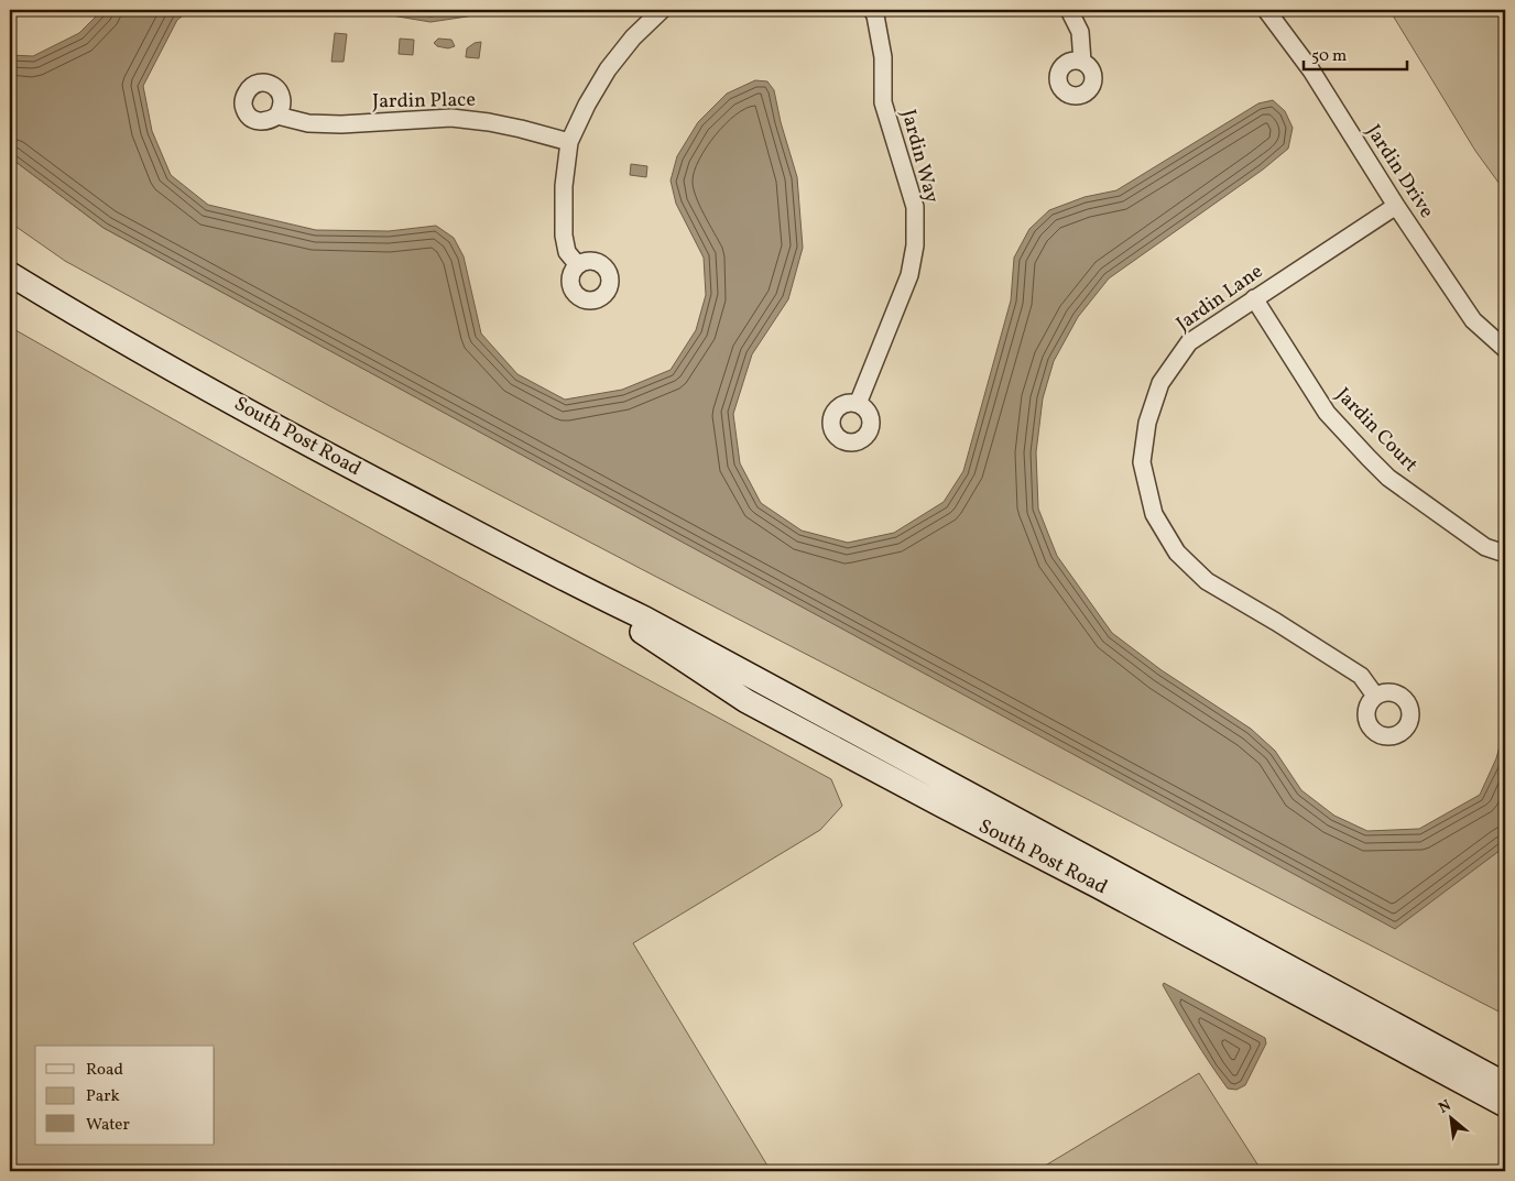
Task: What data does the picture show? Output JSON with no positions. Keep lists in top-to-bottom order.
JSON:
{
  "streets": {
    "street": [
      "Jardin Place",
      "Jardin Way",
      "Jardin Drive",
      "Jardin Lane",
      "Jardin Court",
      "South Post Road"
    ]
  },
  "crossings": [
    ["Jardin Drive", "Jardin Lane"],
    ["Jardin Lane", "Jardin Court"]
  ],
  "legend": ["Road", "Park", "Water"],
  "scale_bar": "50 m",
  "north": "top left"
}
